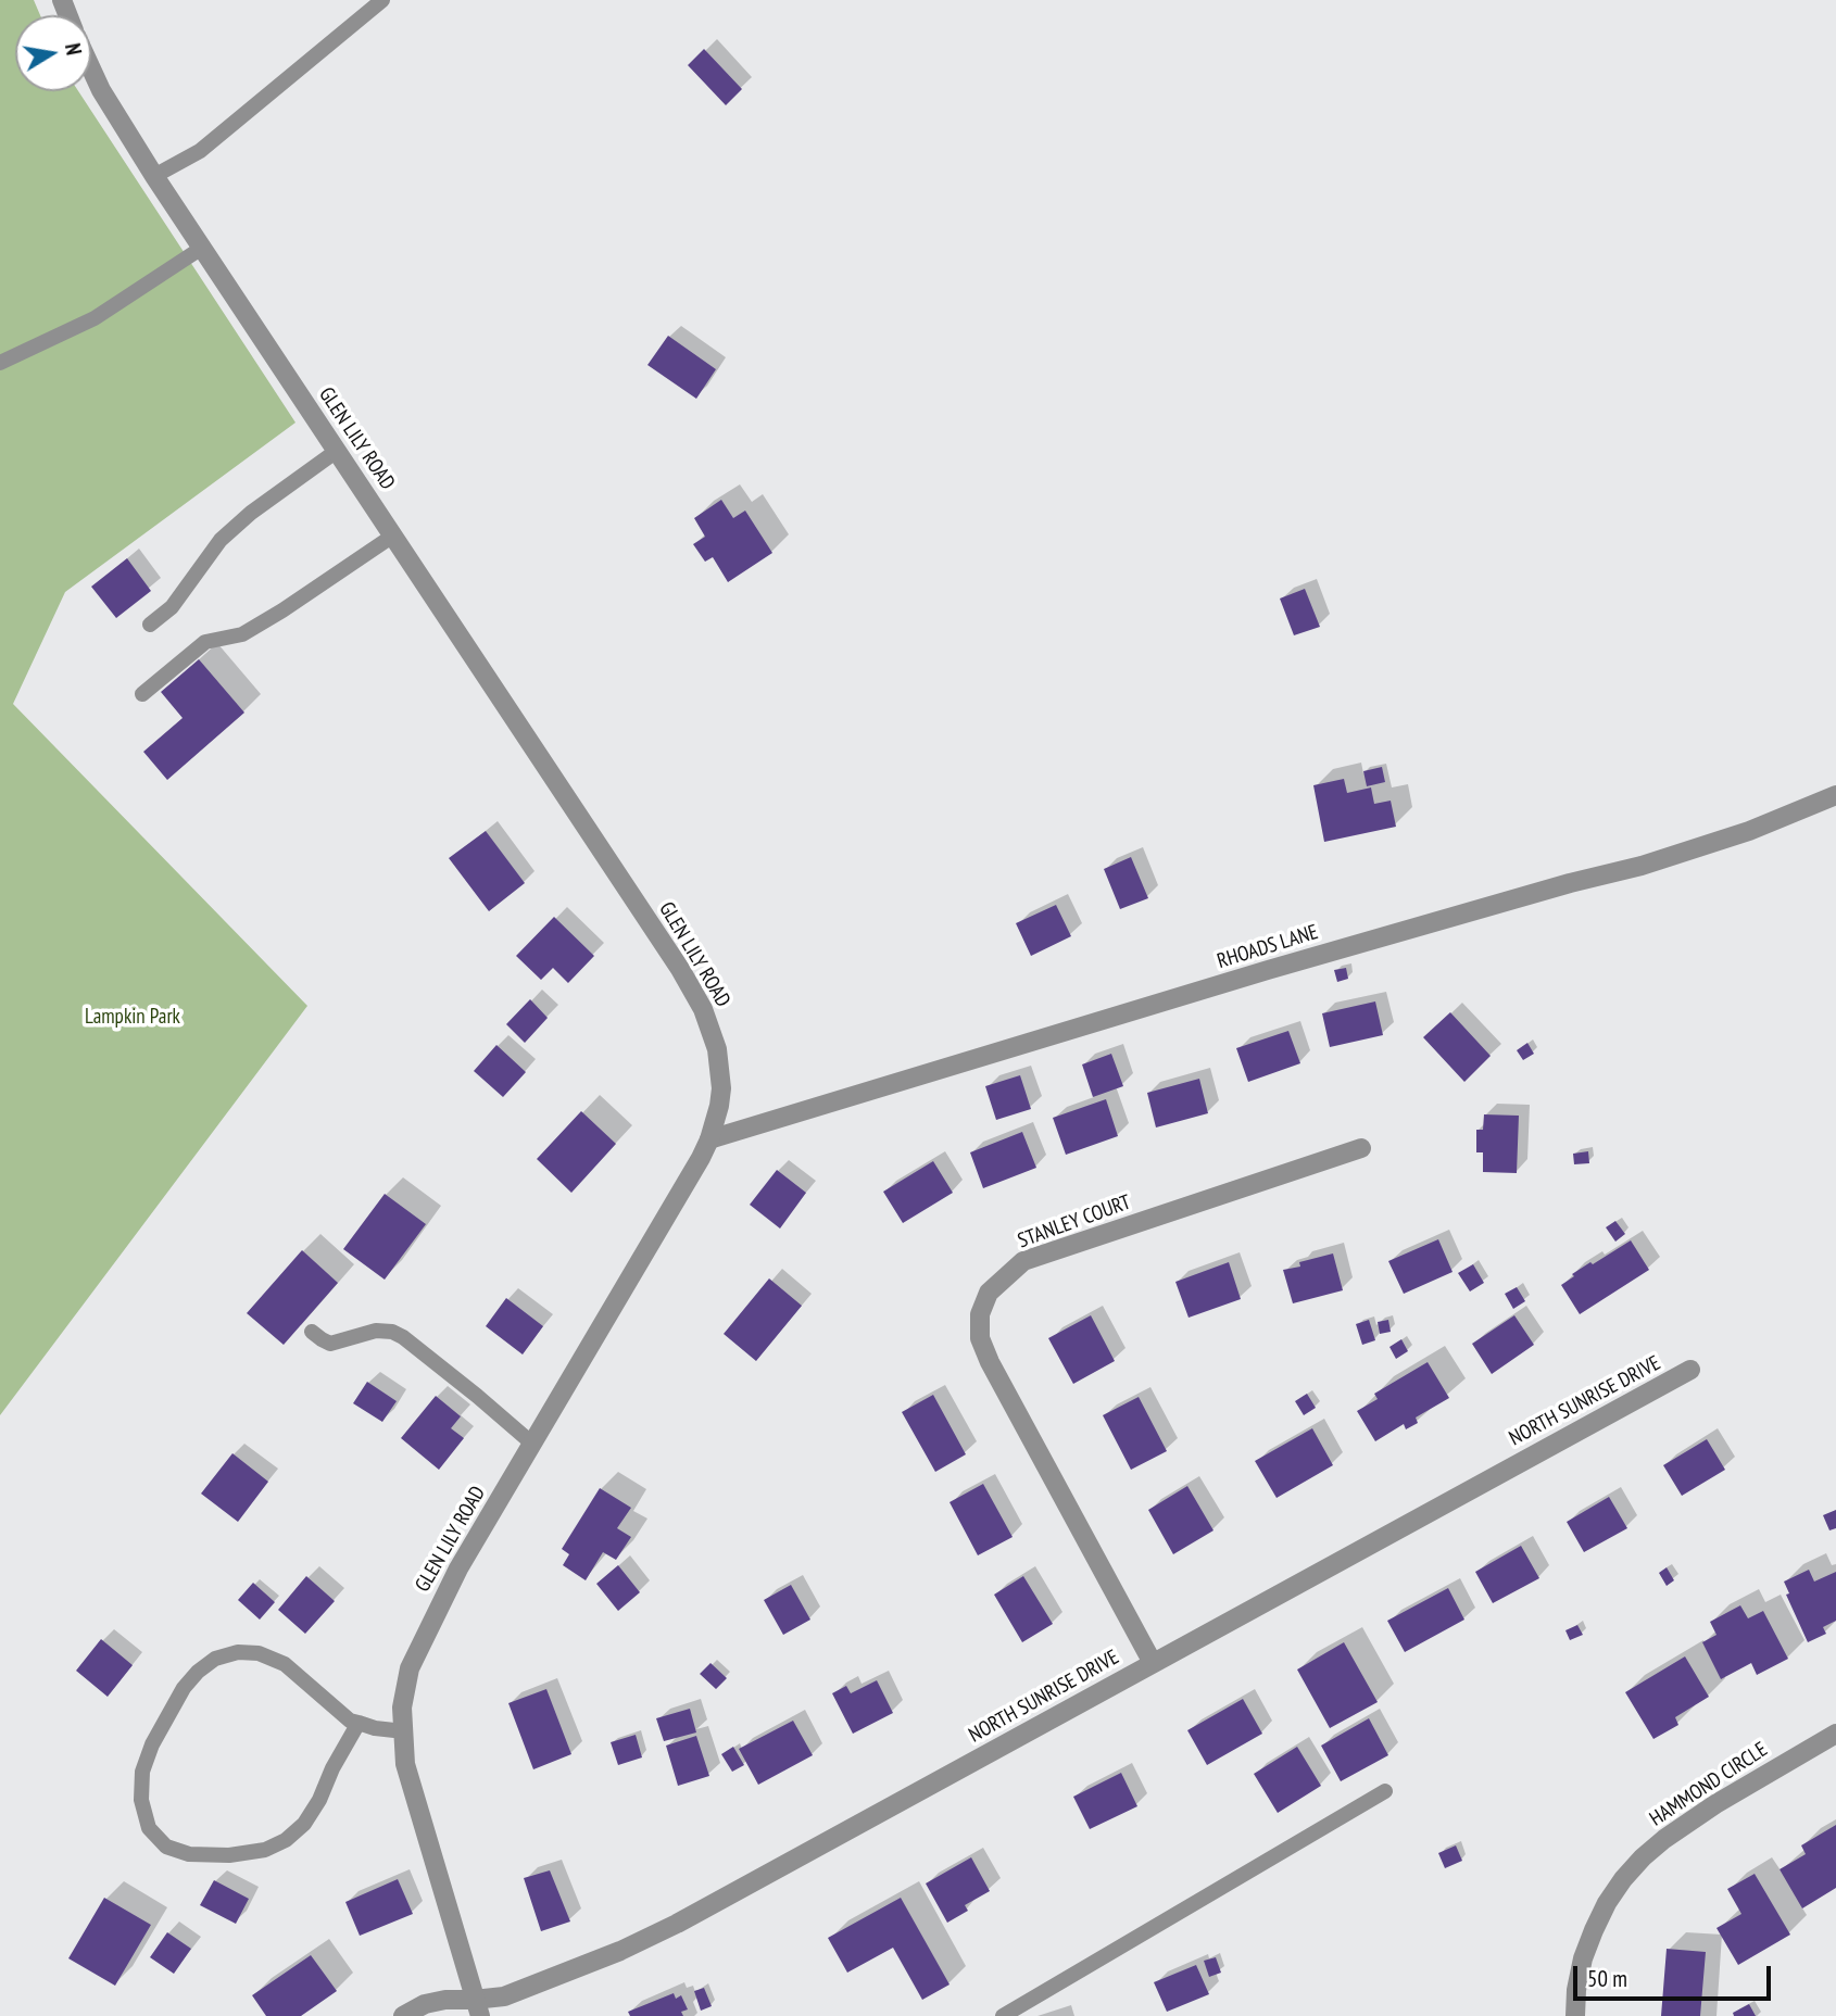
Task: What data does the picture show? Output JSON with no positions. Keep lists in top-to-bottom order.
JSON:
{
  "streets": {
    "street": [
      "GLEN LILY ROAD",
      "RHOADS LANE",
      "STANLEY COURT",
      "NORTH SUNRISE DRIVE",
      "HAMMOND CIRCLE"
    ]
  },
  "crossings": [
    ["GLEN LILY ROAD", "RHOADS LANE"],
    ["GLEN LILY ROAD", "NORTH SUNRISE DRIVE"],
    ["STANLEY COURT", "NORTH SUNRISE DRIVE"]
  ],
  "parks": ["Lampkin Park"],
  "scale_bar": "50 m",
  "north": "right"
}
